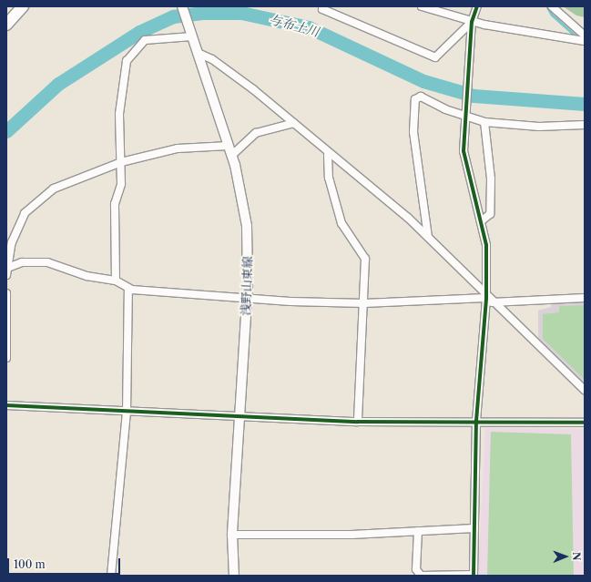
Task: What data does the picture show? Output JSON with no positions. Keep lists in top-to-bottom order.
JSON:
{
  "streets": {
    "main road": ["浅野山東線"]
  },
  "water": ["与布土川"],
  "scale_bar": "100 m",
  "north": "right"
}
